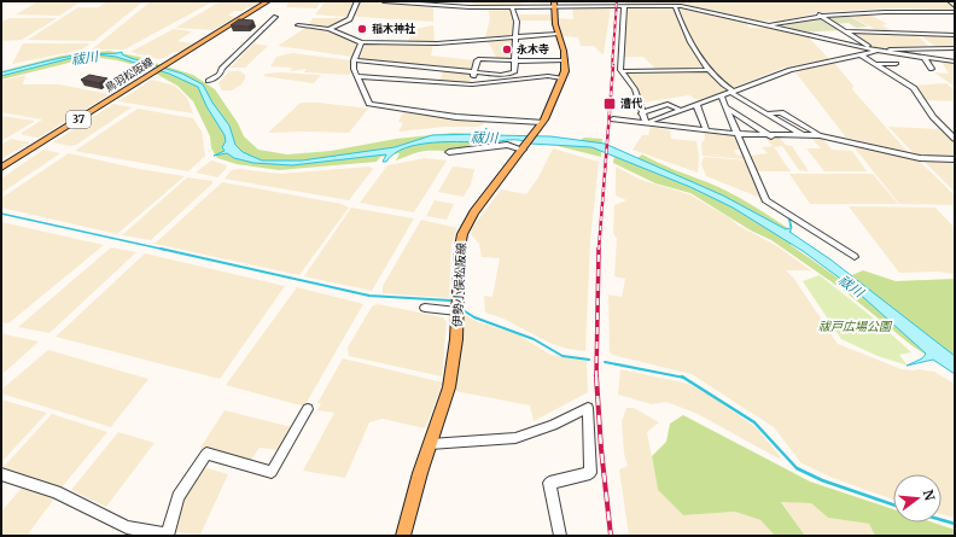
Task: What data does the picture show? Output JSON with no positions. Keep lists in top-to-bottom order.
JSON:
{
  "streets": {
    "main road": ["鳥羽松阪線", "37", "伊勢小俣松阪線"]
  },
  "water": ["祓川"],
  "parks": ["祓戸広場公園"],
  "places": {
    "other": ["稲木神社", "永木寺"],
    "transit": ["漕代"]
  },
  "north": "right"
}
